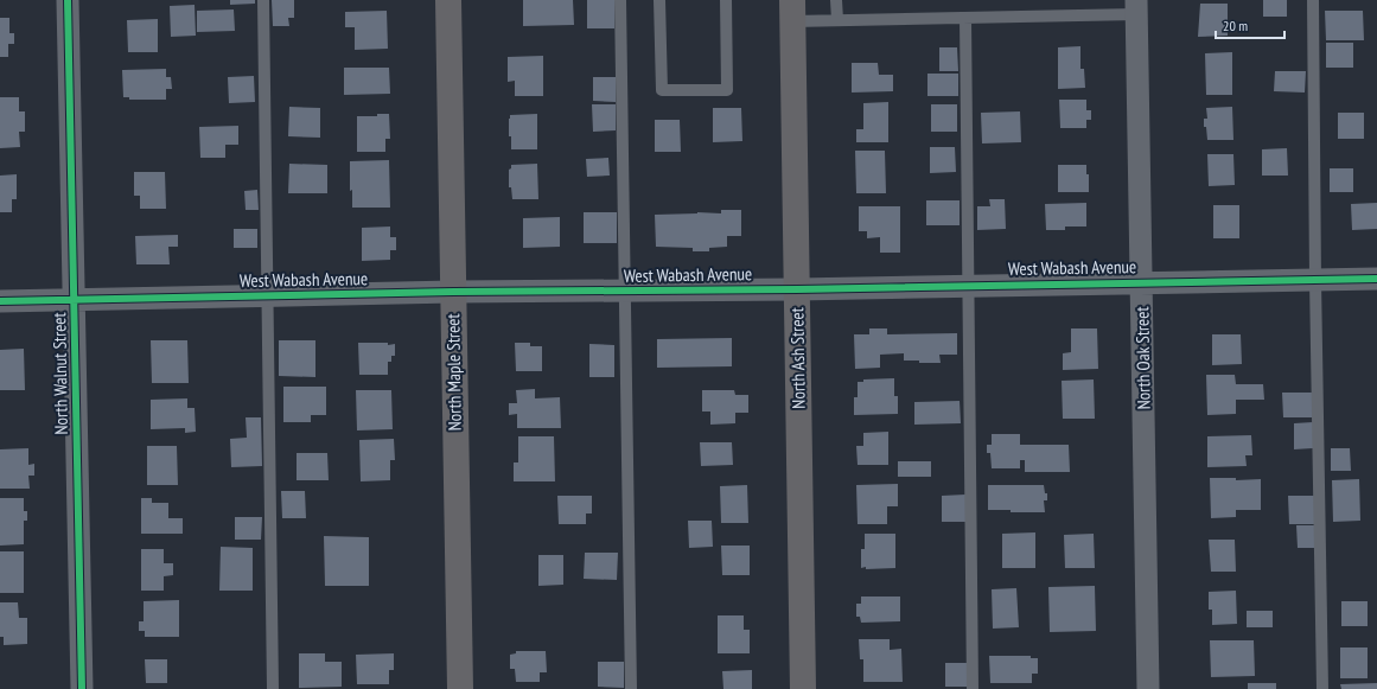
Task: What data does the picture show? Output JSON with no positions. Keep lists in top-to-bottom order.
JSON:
{
  "streets": {
    "main road": ["North Ash Street", "North Maple Street"],
    "street": ["West Wabash Avenue", "North Oak Street", "North Walnut Street"]
  },
  "crossings": [
    ["West Wabash Avenue", "North Ash Street"],
    ["West Wabash Avenue", "North Oak Street"],
    ["West Wabash Avenue", "North Maple Street"],
    ["West Wabash Avenue", "North Walnut Street"]
  ],
  "scale_bar": "20 m"
}
